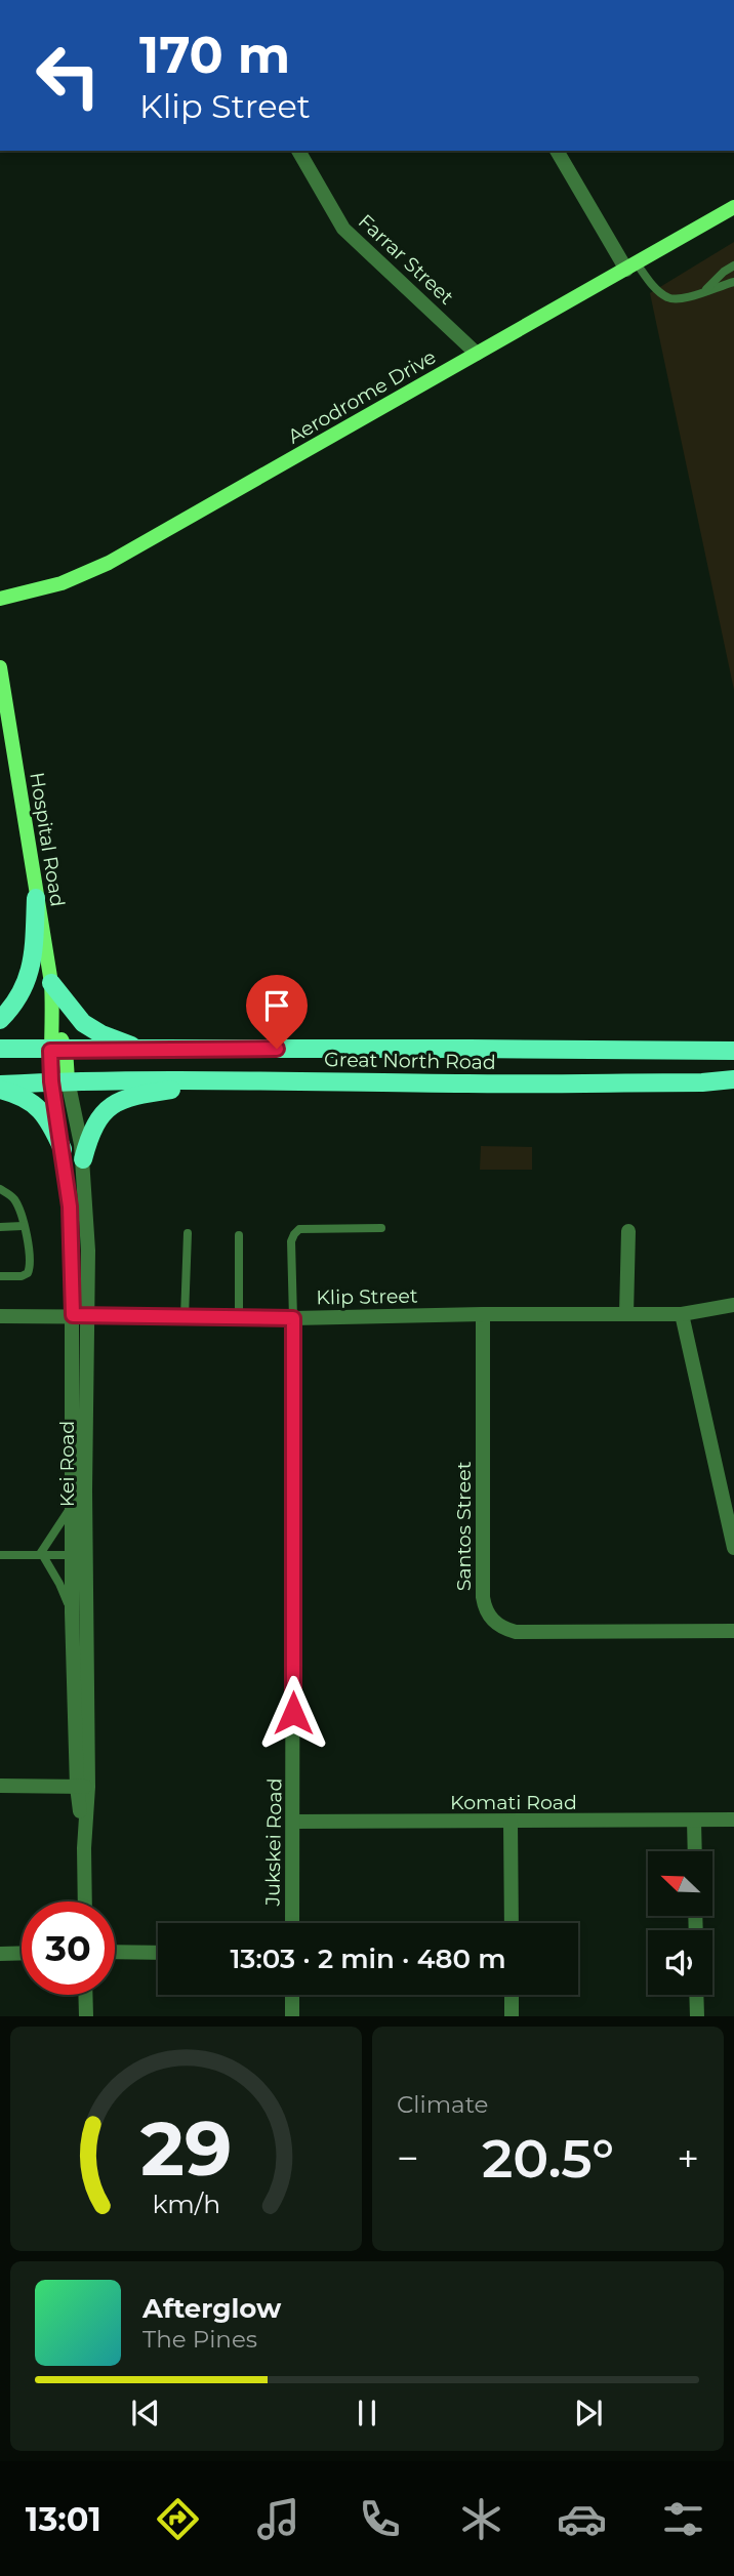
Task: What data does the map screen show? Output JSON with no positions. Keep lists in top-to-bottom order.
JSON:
{
  "streets": {
    "main road": ["Great North Road"],
    "street": [
      "Farrar Street",
      "Aerodrome Drive",
      "Hospital Road",
      "Klip Street",
      "Kei Road",
      "Santos Street",
      "Komati Road",
      "Jukskei Road"
    ]
  },
  "crossings": [
    ["Farrar Street", "Aerodrome Drive"],
    ["Hospital Road", "Great North Road"],
    ["Hospital Road", "Kei Road"],
    ["Great North Road", "Kei Road"],
    ["Klip Street", "Kei Road"],
    ["Klip Street", "Santos Street"],
    ["Klip Street", "Jukskei Road"],
    ["Komati Road", "Jukskei Road"]
  ],
  "north": "top left",
  "page": {
    "turn": ["170 m", "Klip Street"],
    "limit": "30",
    "trip": "13:03 · 2 min · 480 m",
    "tile": "Climate",
    "heat": ["−", "20.5°", "+"],
    "song": ["Afterglow", "The Pines"],
    "tabs": "13:01",
    "gauge": ["29", "km/h"]
  }
}
